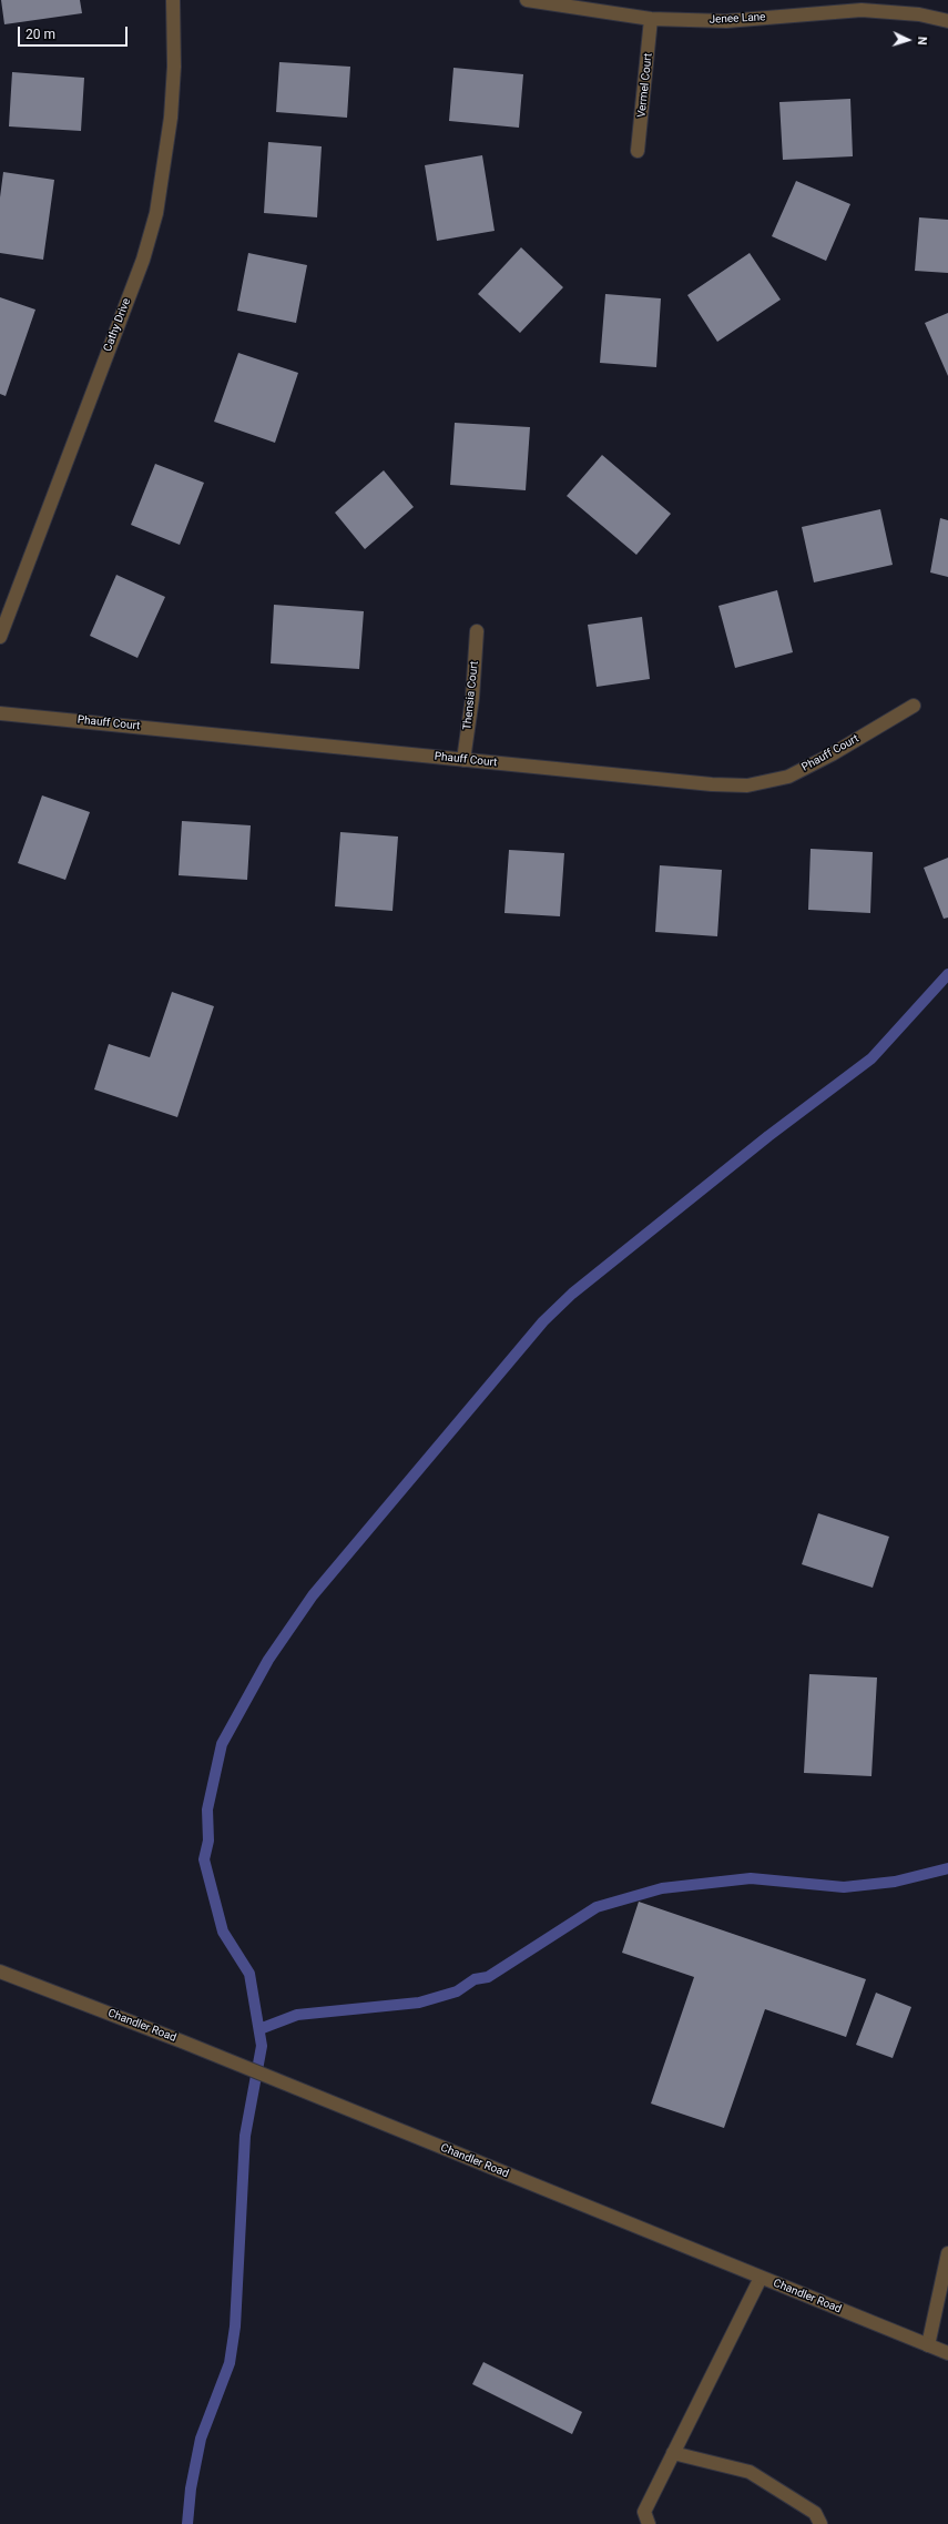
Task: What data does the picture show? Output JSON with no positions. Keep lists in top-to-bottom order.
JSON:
{
  "streets": {
    "street": [
      "Jenee Lane",
      "Vermel Court",
      "Cathy Drive",
      "Thensia Court",
      "Phauff Court",
      "Chandler Road"
    ]
  },
  "crossings": [
    ["Jenee Lane", "Vermel Court"],
    ["Thensia Court", "Phauff Court"]
  ],
  "scale_bar": "20 m",
  "north": "right"
}
